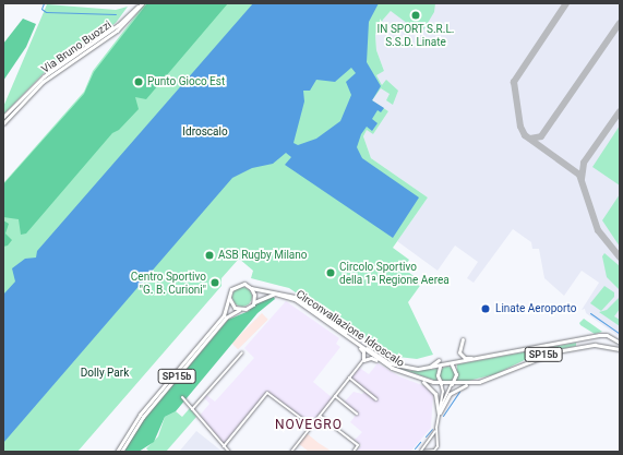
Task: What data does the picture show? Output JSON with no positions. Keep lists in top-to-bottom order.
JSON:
{
  "streets": {
    "main road": ["Via Bruno Buozzi", "Circonvallazione Idroscalo", "SP15b"]
  },
  "crossings": [
    ["Circonvallazione Idroscalo", "SP15b"]
  ],
  "districts": ["NOVEGRO"],
  "parks": ["Idroscalo", "Dolly Park"],
  "places": [
    "IN SPORT S.R.L. S.S.D. Linate",
    "Punto Gioco Est",
    "ASB Rugby Milano",
    "Circolo Sportivo della 1ª Regione Aerea",
    "Centro Sportivo \"G. B. Curioni\"",
    "Linate Aeroporto"
  ]
}
